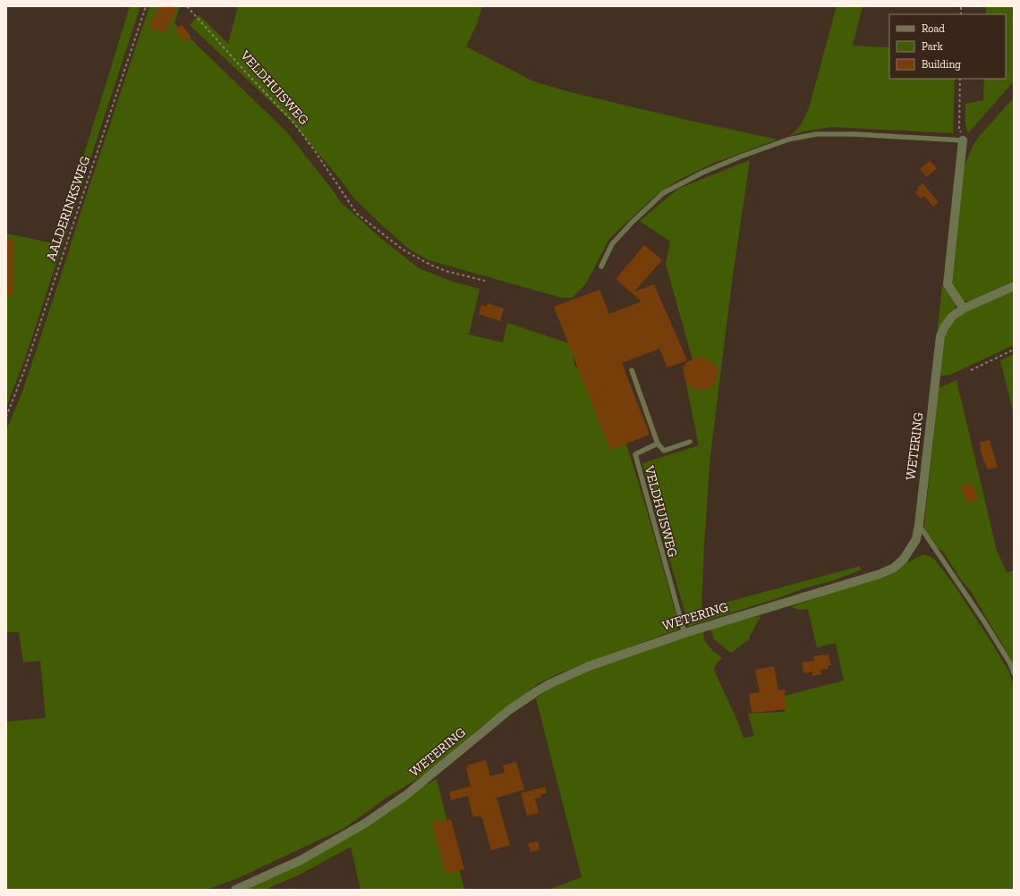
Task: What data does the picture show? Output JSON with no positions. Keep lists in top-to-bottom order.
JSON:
{
  "streets": {
    "street": ["WETERING"],
    "lane": ["VELDHUISWEG"],
    "path": ["AALDERINKSWEG"]
  },
  "crossings": [
    ["VELDHUISWEG", "WETERING"]
  ],
  "legend": ["Road", "Park", "Building"]
}
